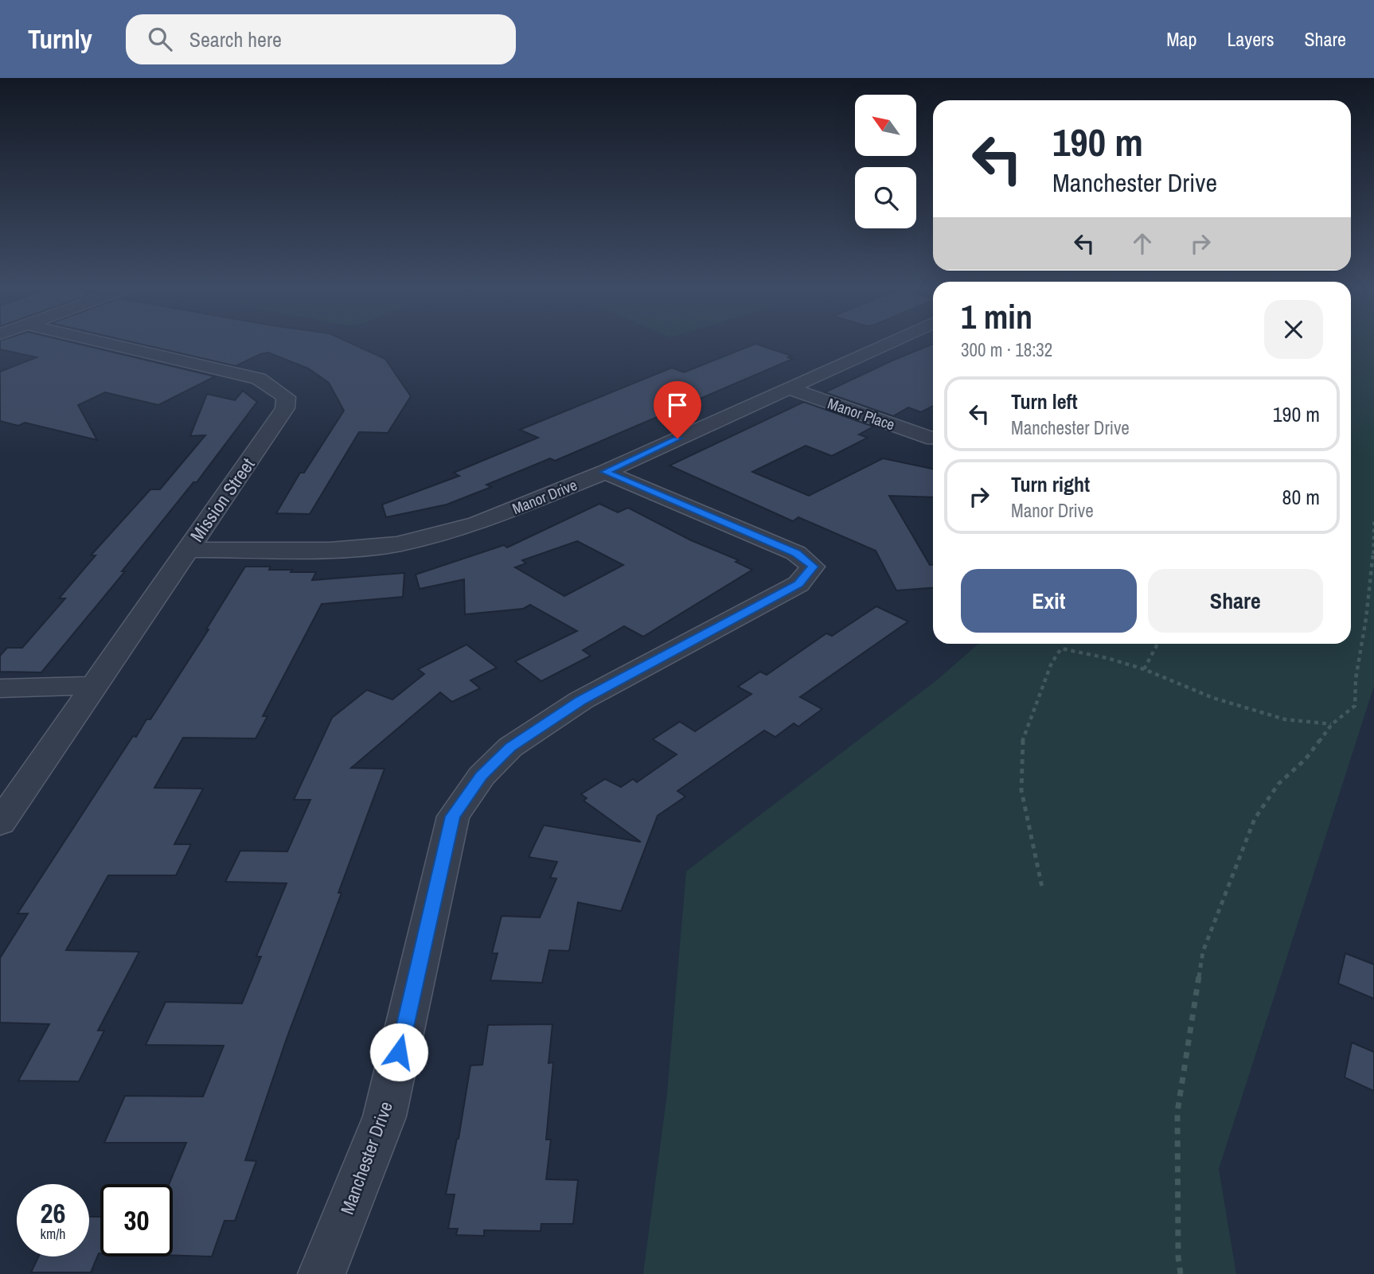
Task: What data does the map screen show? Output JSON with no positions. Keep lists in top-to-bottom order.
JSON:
{
  "streets": {
    "street": [
      "Manor Place",
      "Manor Drive",
      "Mission Street",
      "Manchester Drive"
    ]
  },
  "crossings": [
    ["Manor Place", "Manor Drive"],
    ["Manor Drive", "Mission Street"],
    ["Manor Drive", "Manchester Drive"]
  ],
  "north": "top left",
  "page": {
    "header": "Turnly",
    "search": "Search here",
    "nav": ["Map", "Layers", "Share"],
    "turn": ["190 m", "Manchester Drive"],
    "heading": ["1 min", "300 m · 18:32"],
    "list": [
      {
        "name": "Turn left",
        "note": "Manchester Drive",
        "value": "190 m"
      },
      {
        "name": "Turn right",
        "note": "Manor Drive",
        "value": "80 m"
      }
    ],
    "buttons": ["Exit", "Share"],
    "speed": "26 km/h",
    "limit": "30"
  }
}
